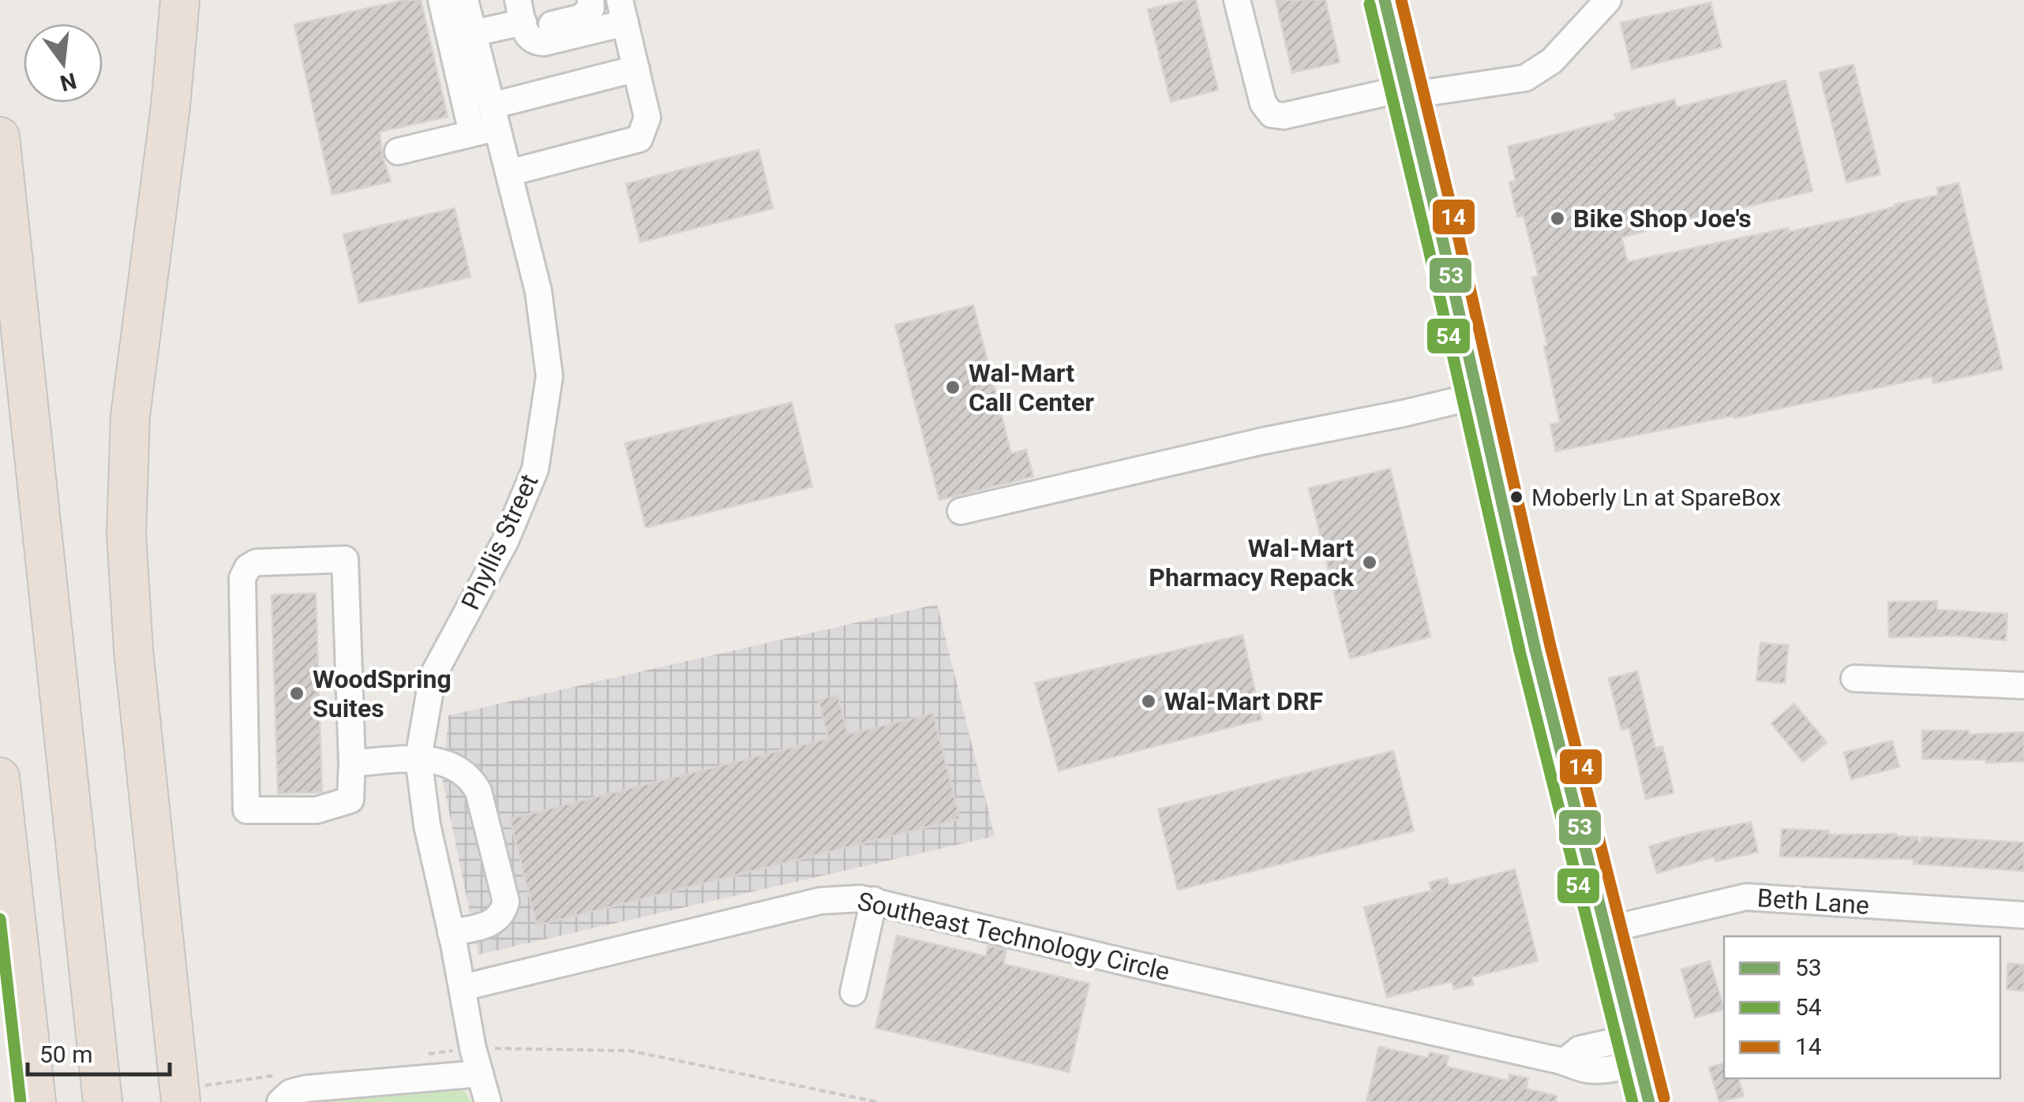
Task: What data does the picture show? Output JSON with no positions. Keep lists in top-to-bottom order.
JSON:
{
  "streets": {
    "street": ["Phyllis Street", "Beth Lane", "Southeast Technology Circle"]
  },
  "crossings": [
    ["Phyllis Street", "Southeast Technology Circle"]
  ],
  "places": [
    "Bike Shop Joe's",
    "Wal-Mart Call Center",
    "Moberly Ln at SpareBox",
    "Wal-Mart Pharmacy Repack",
    "WoodSpring Suites",
    "Wal-Mart DRF"
  ],
  "lines": ["transit line 53", "transit line 14", "transit line 54"],
  "legend": ["53", "54", "14"],
  "scale_bar": "50 m",
  "north": "bottom"
}
